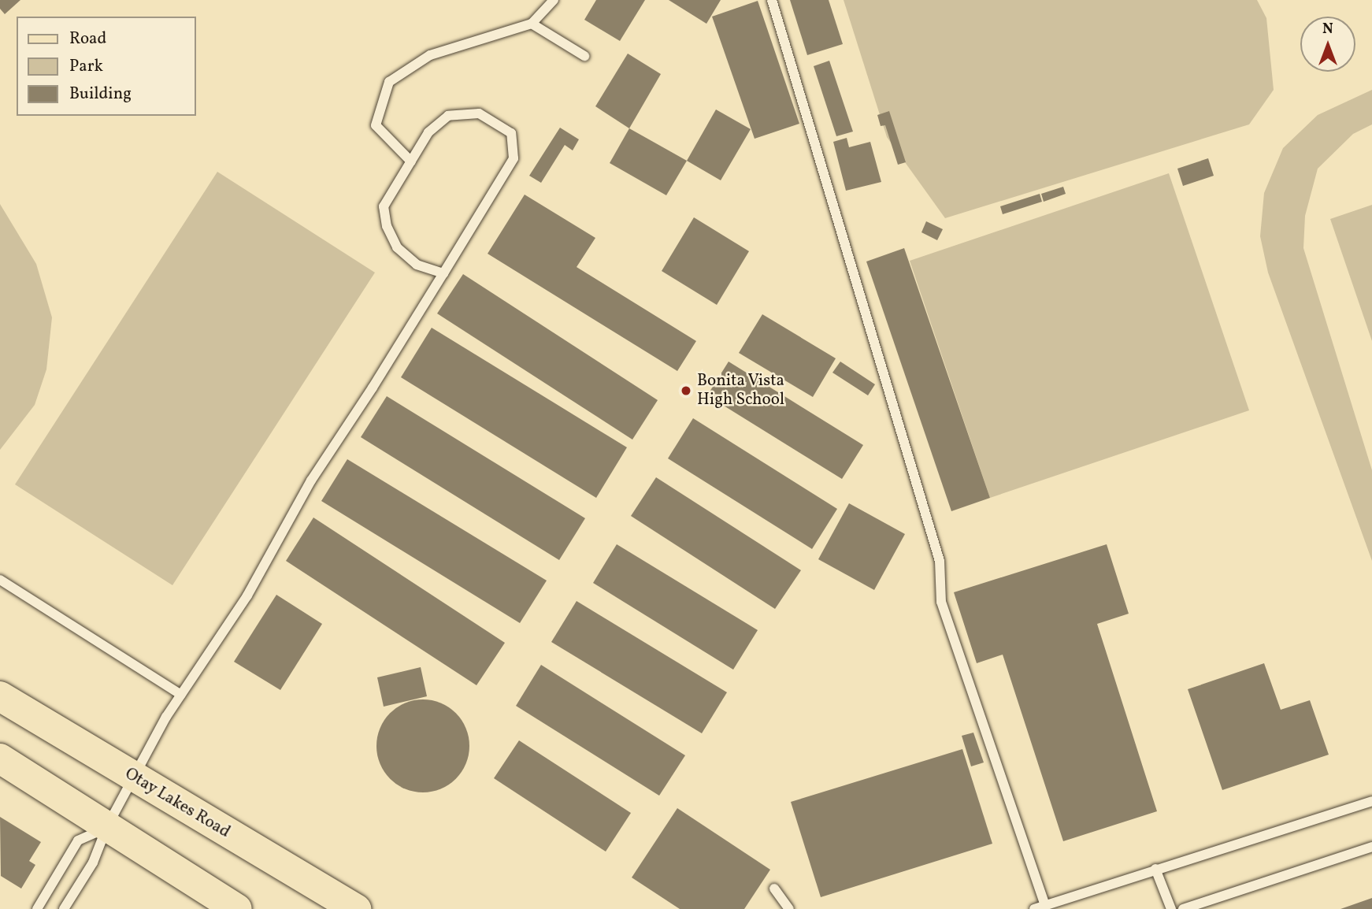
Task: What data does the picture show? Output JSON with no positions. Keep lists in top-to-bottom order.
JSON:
{
  "streets": {
    "main road": ["Otay Lakes Road"]
  },
  "places": ["Bonita Vista High School"],
  "legend": ["Road", "Park", "Building"],
  "north": "top"
}
